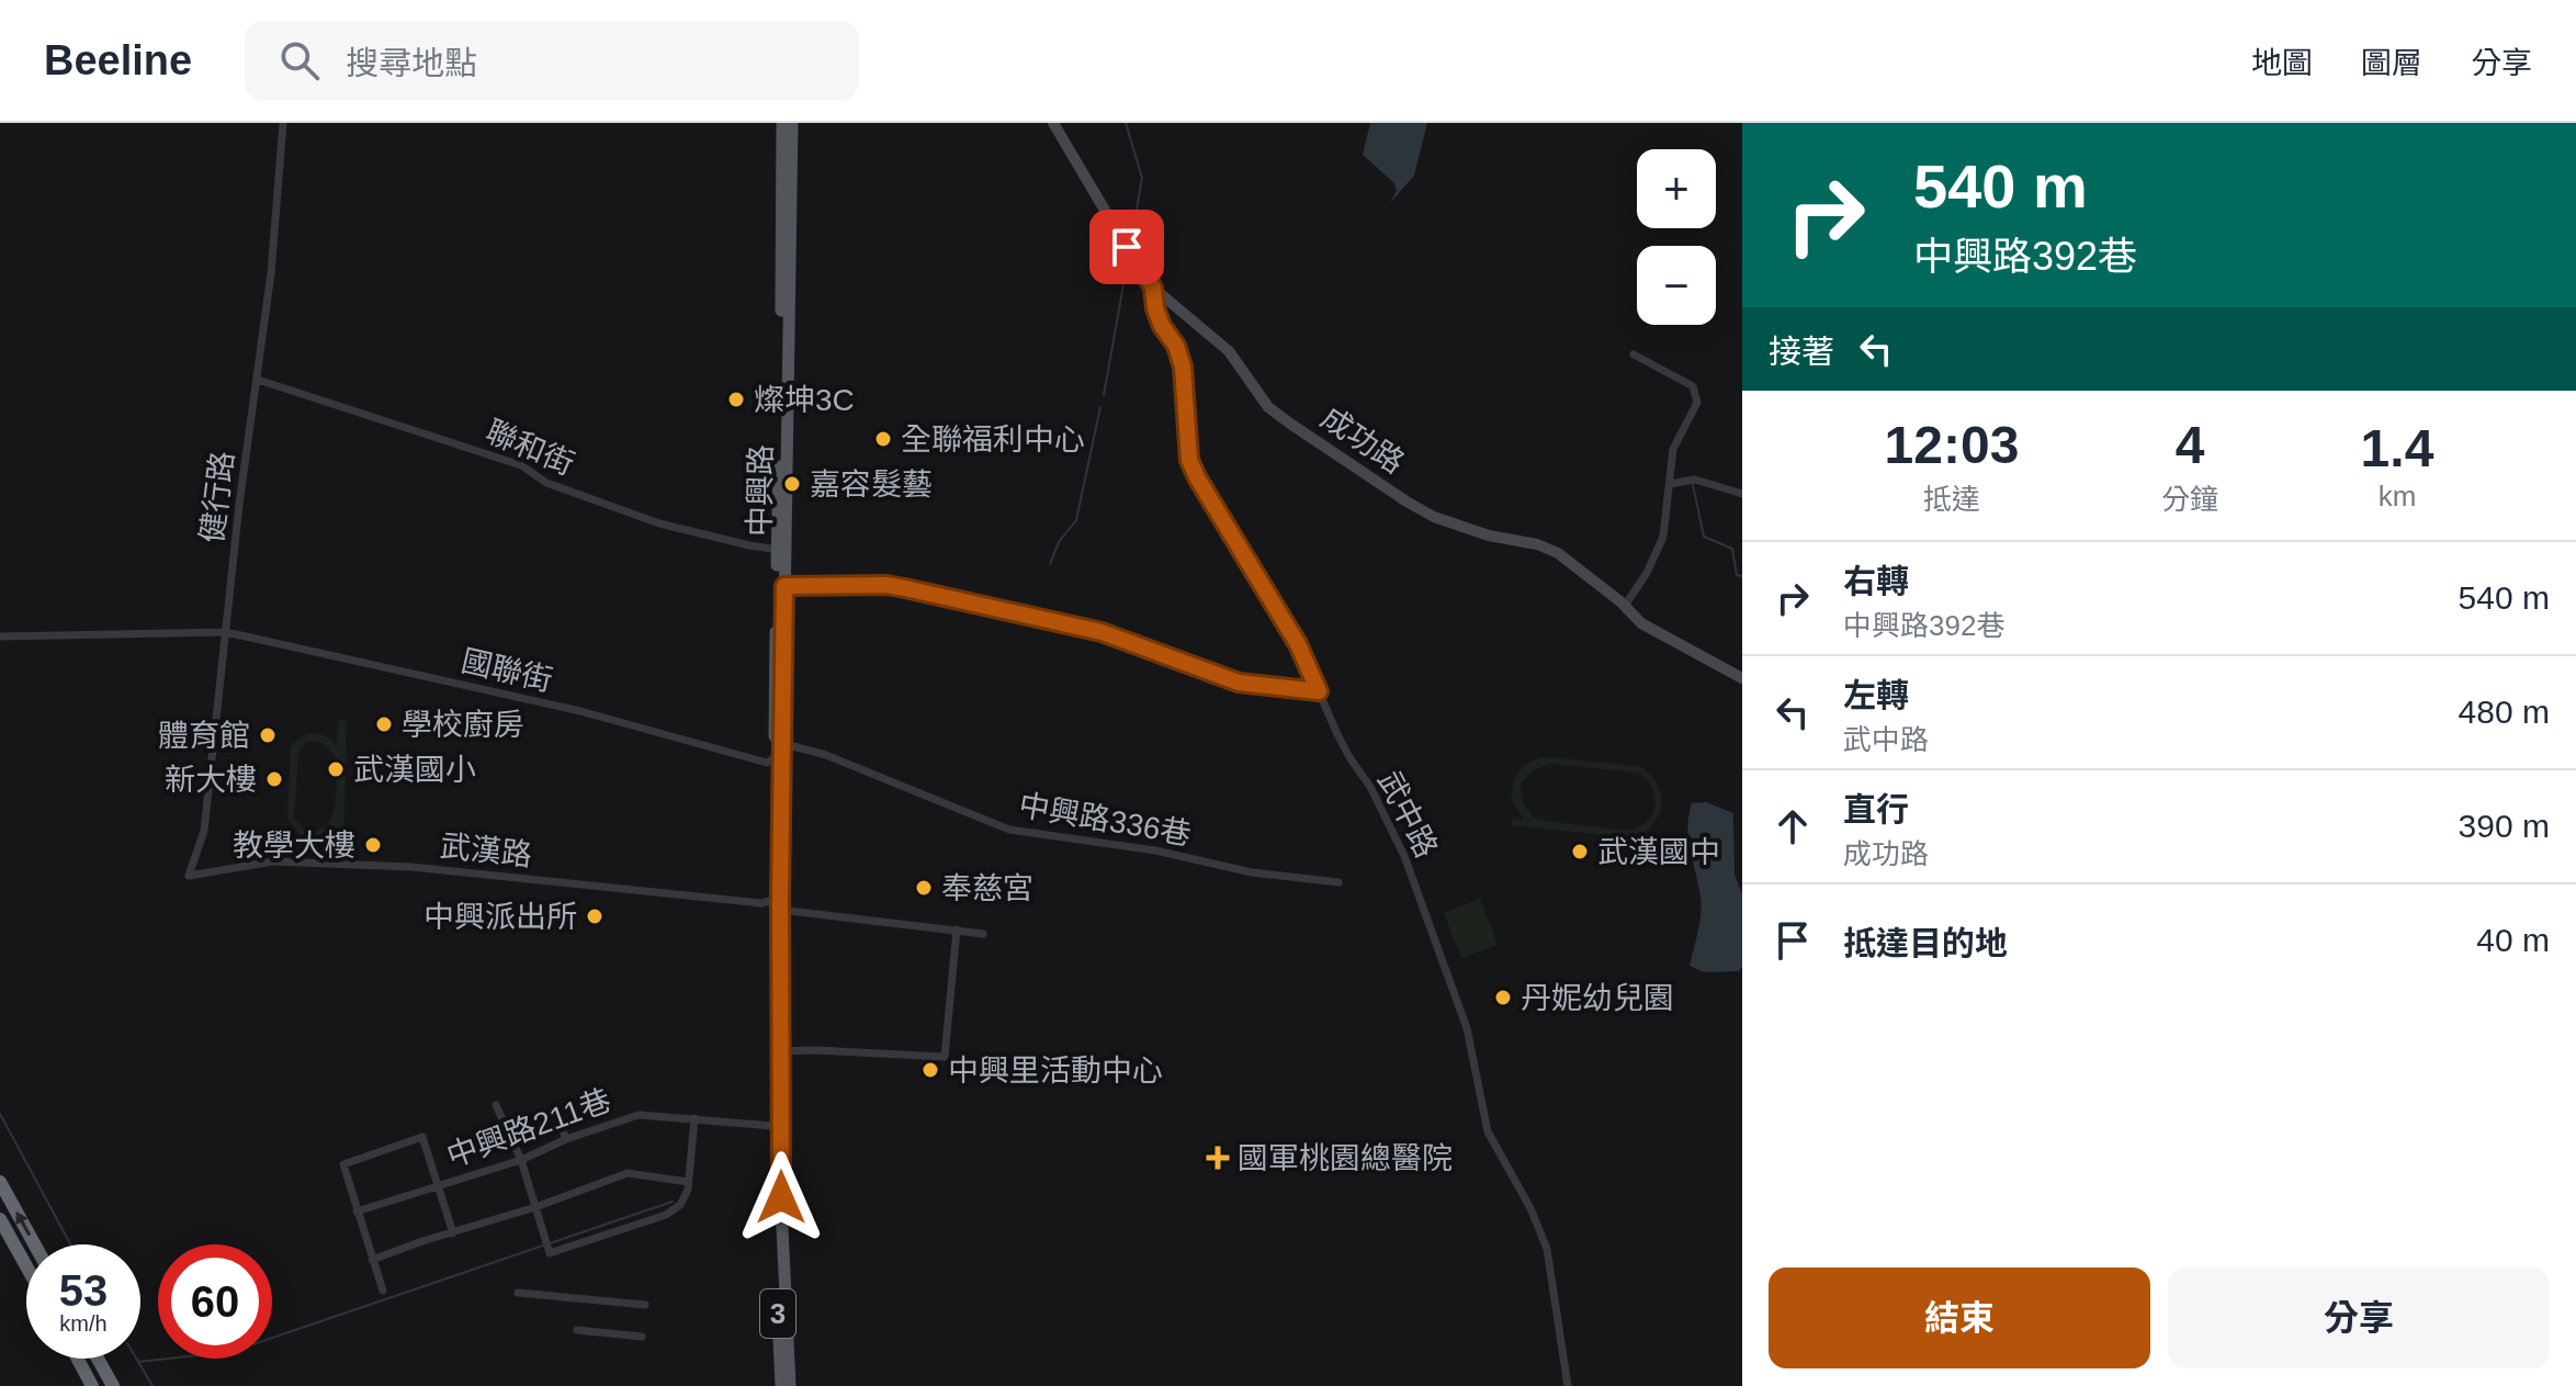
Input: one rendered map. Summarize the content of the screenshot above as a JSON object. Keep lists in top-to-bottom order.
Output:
{
  "streets": {
    "main road": ["中興路", "3"],
    "street": [
      "成功路",
      "聯和街",
      "健行路",
      "國聯街",
      "武中路",
      "中興路336巷",
      "武漢路",
      "中興路211巷"
    ]
  },
  "crossings": [
    ["成功路", "武中路"],
    ["聯和街", "中興路"],
    ["聯和街", "健行路"],
    ["中興路", "國聯街"],
    ["中興路", "中興路336巷"],
    ["中興路", "武漢路"],
    ["中興路", "中興路211巷"],
    ["健行路", "國聯街"],
    ["健行路", "武漢路"],
    ["國聯街", "中興路336巷"]
  ],
  "places": {
    "other": [
      "燦坤3C",
      "全聯福利中心",
      "嘉容髮藝",
      "學校廚房",
      "體育館",
      "武漢國小",
      "新大樓",
      "教學大樓",
      "武漢國中",
      "奉慈宮",
      "中興派出所",
      "丹妮幼兒園",
      "中興里活動中心"
    ],
    "health": ["國軍桃園總醫院"]
  },
  "page": {
    "header": "Beeline",
    "search": "搜尋地點",
    "nav": ["地圖", "圖層", "分享"],
    "turn": ["540 m", "中興路392巷"],
    "map_buttons": ["+", "−"],
    "then": "接著",
    "eta": [
      "12:03",
      "抵達",
      "4",
      "分鐘",
      "1.4",
      "km"
    ],
    "list": [
      {
        "name": "右轉",
        "note": "中興路392巷",
        "value": "540 m"
      },
      {
        "name": "左轉",
        "note": "武中路",
        "value": "480 m"
      },
      {
        "name": "直行",
        "note": "成功路",
        "value": "390 m"
      },
      {
        "name": "抵達目的地",
        "value": "40 m"
      }
    ],
    "speed": "53 km/h",
    "limit": "60",
    "buttons": ["結束", "分享"]
  }
}
